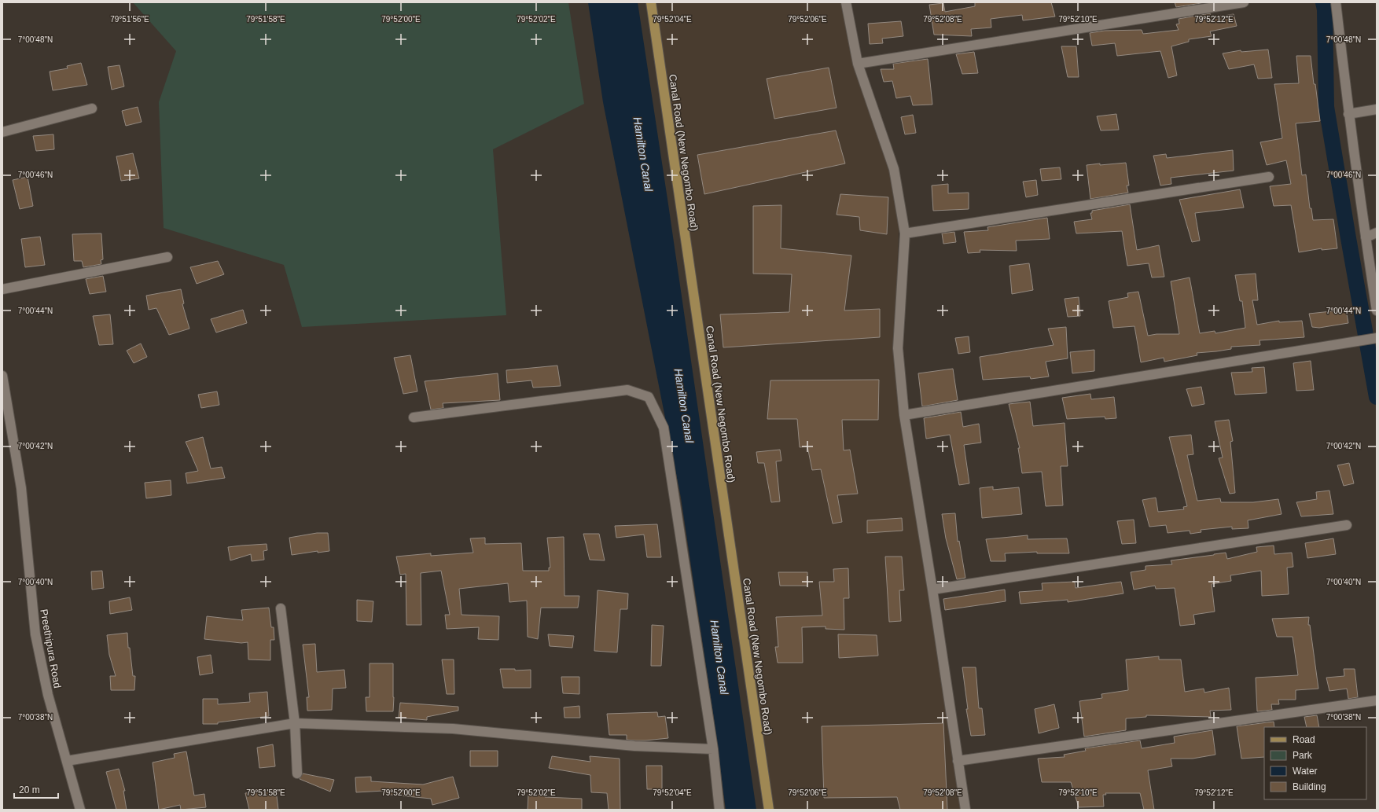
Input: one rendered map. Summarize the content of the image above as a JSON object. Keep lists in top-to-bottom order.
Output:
{
  "streets": {
    "main road": ["Canal Road (New Negombo Road)"],
    "street": ["Preethipura Road"]
  },
  "water": ["Hamilton Canal"],
  "legend": [
    "Road",
    "Park",
    "Water",
    "Building"
  ],
  "scale_bar": "20 m",
  "coordinates": [
    "79°51'56\"E",
    "79°51'58\"E",
    "79°52'00\"E",
    "79°52'02\"E",
    "79°52'04\"E",
    "79°52'06\"E",
    "79°52'08\"E",
    "79°52'10\"E",
    "79°52'12\"E",
    "7°00'48\"N",
    "7°00'46\"N",
    "7°00'44\"N",
    "7°00'42\"N",
    "7°00'40\"N",
    "7°00'38\"N"
  ]
}
